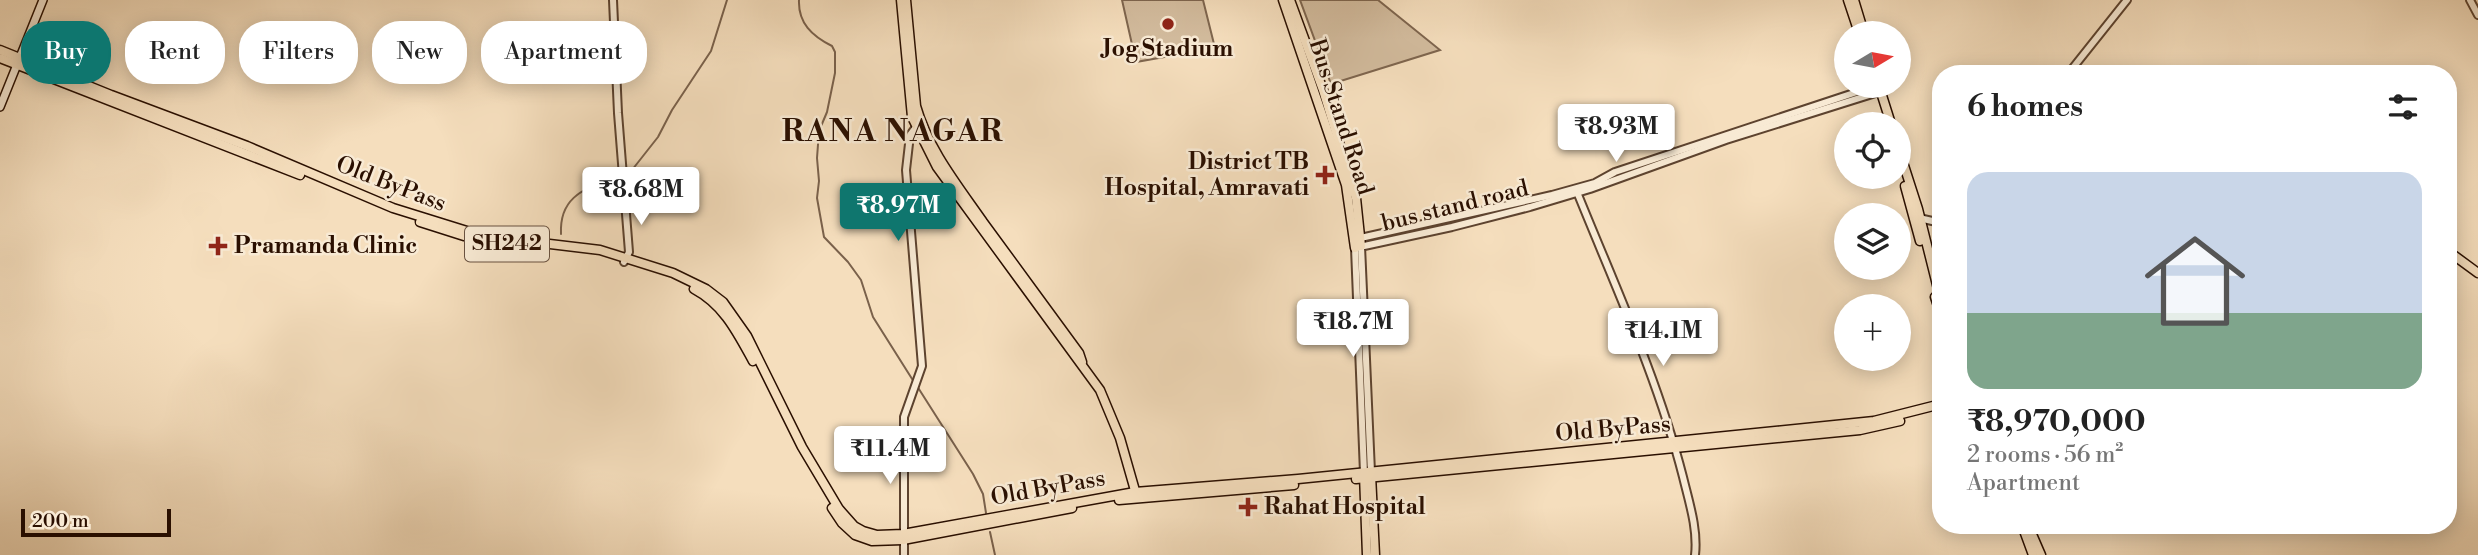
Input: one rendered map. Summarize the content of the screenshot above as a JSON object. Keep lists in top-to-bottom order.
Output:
{
  "streets": {
    "main road": ["Bus Stand Road", "Old ByPass", "SH242"],
    "street": ["bus stand road"]
  },
  "crossings": [
    ["Bus Stand Road", "bus stand road"]
  ],
  "districts": ["RANA NAGAR"],
  "places": {
    "other": ["Jog Stadium"],
    "health": ["District TB Hospital, Amravati", "Pramanda Clinic", "Rahat Hospital"]
  },
  "scale_bar": "200 m",
  "north": "right",
  "page": {
    "map_buttons": "+",
    "chip": [
      "Buy",
      "Rent",
      "Filters",
      "New",
      "Apartment"
    ],
    "heading": "6 homes",
    "price": [
      "₹8.93M",
      "₹8.68M",
      "₹8.97M",
      "₹18.7M",
      "₹14.1M",
      "₹11.4M"
    ],
    "list": [
      {
        "name": "₹8,970,000",
        "note": "2 rooms · 56 m² · Apartment"
      }
    ],
    "scale": "200 m"
  }
}
